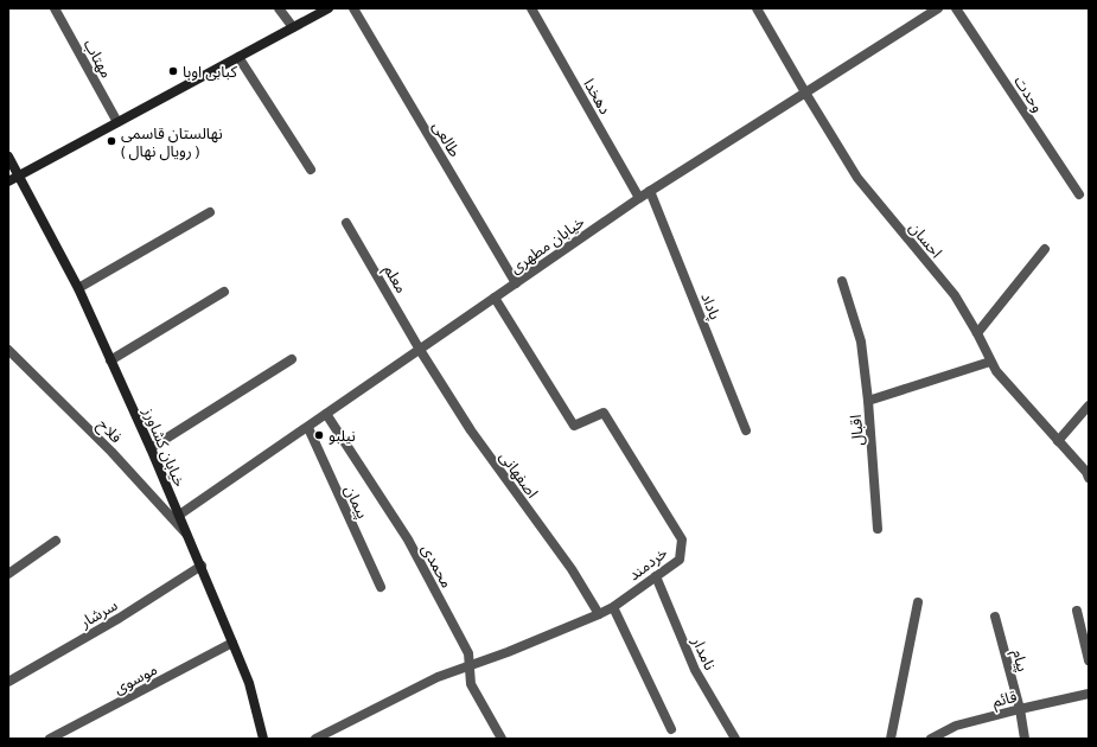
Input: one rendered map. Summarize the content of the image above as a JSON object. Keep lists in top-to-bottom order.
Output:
{
  "streets": {
    "main road": ["خیابان کشاورز"],
    "street": [
      "مهتاب",
      "وحدت",
      "دهخدا",
      "طالعی",
      "احسان",
      "خیابان مطهری",
      "معلم",
      "پاداد",
      "فلاح",
      "اقبال",
      "اصفهانی",
      "پیمان",
      "خردمند",
      "محمدی",
      "سرشار",
      "نامدار",
      "پیام",
      "موسوی",
      "قائم"
    ]
  },
  "crossings": [
    ["دهخدا", "خیابان مطهری"],
    ["طالعی", "خیابان مطهری"],
    ["احسان", "خیابان مطهری"],
    ["احسان", "اقبال"],
    ["خیابان مطهری", "معلم"],
    ["خیابان مطهری", "پاداد"],
    ["خیابان مطهری", "خیابان کشاورز"],
    ["خیابان مطهری", "اصفهانی"],
    ["خیابان مطهری", "پیمان"],
    ["خیابان مطهری", "خردمند"],
    ["خیابان مطهری", "محمدی"],
    ["معلم", "اصفهانی"],
    ["فلاح", "خیابان کشاورز"],
    ["خیابان کشاورز", "سرشار"],
    ["خیابان کشاورز", "موسوی"],
    ["اصفهانی", "خردمند"],
    ["خردمند", "محمدی"],
    ["خردمند", "نامدار"],
    ["پیام", "قائم"]
  ],
  "places": ["کبابی اوبا", "نهالستان قاسمی ( رویال نهال )", "نیلبو"]
}
